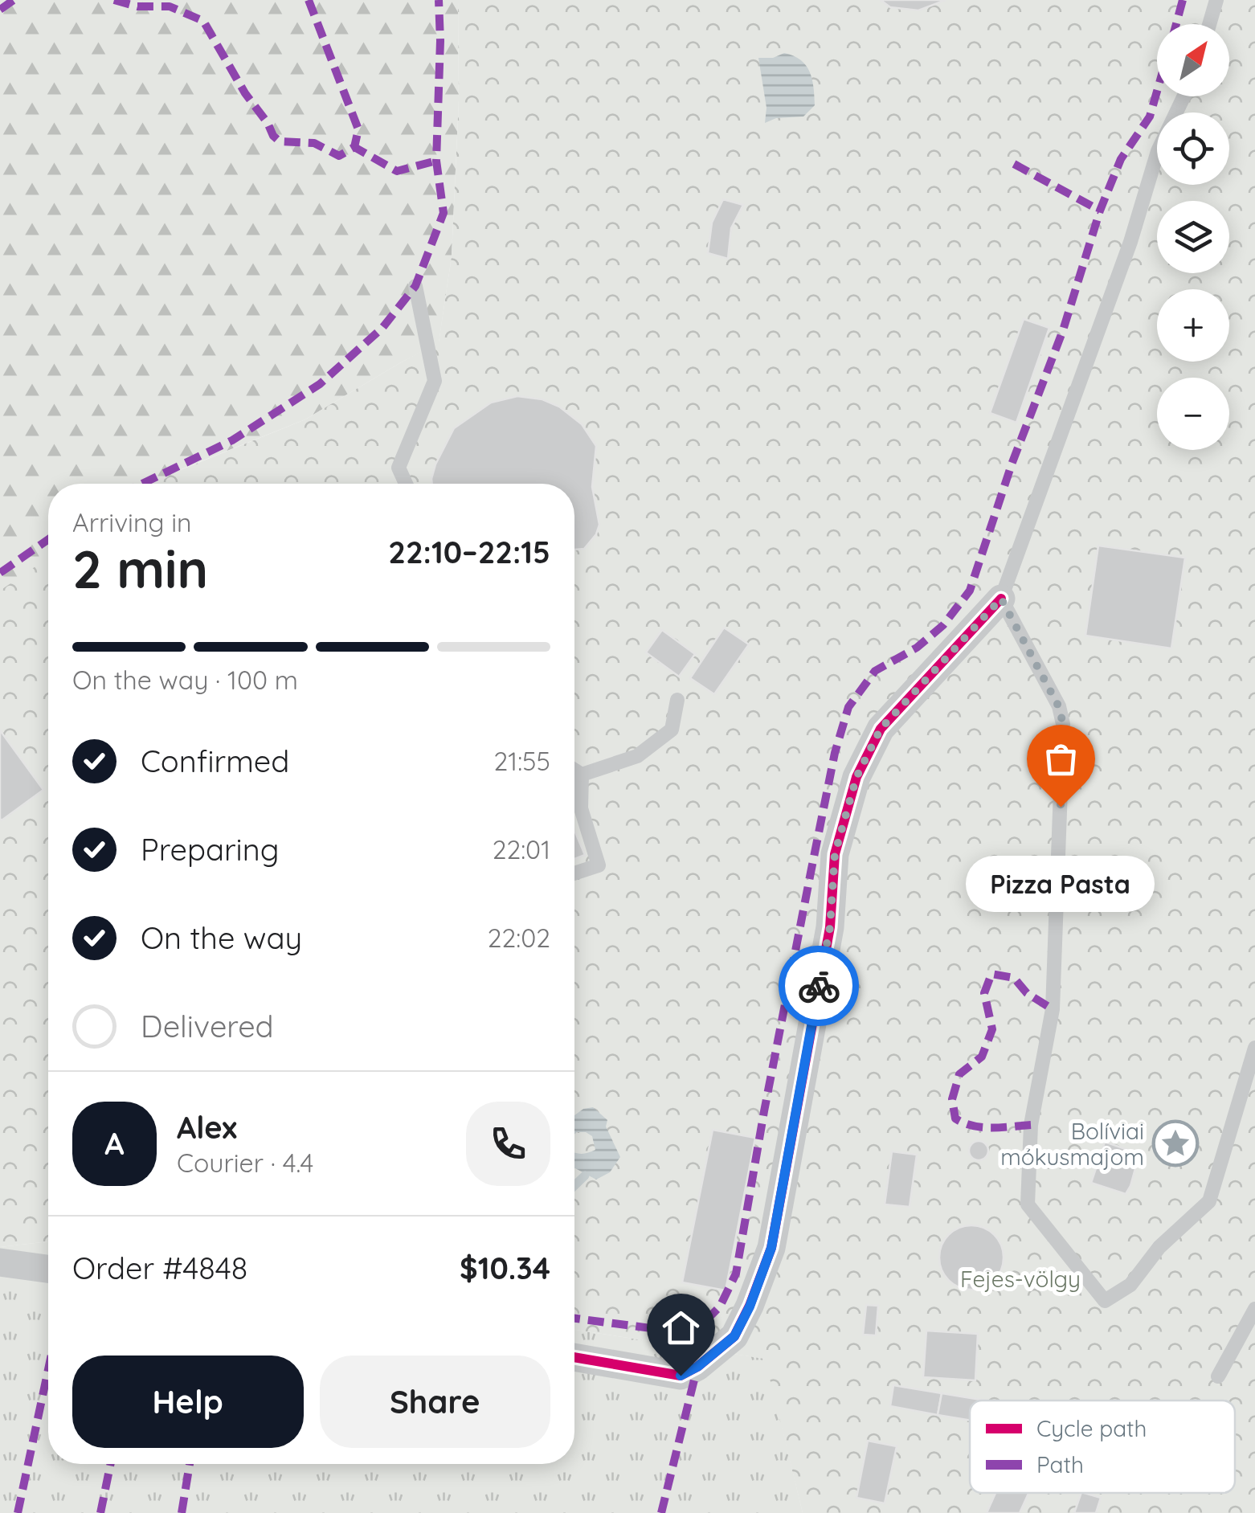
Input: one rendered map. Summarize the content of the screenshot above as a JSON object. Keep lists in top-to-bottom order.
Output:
{
  "parks": ["Fejes-völgy"],
  "places": {
    "other": ["Pizza Pasta"],
    "place": ["Bolíviai mókusmajom"]
  },
  "legend": ["Cycle path", "Path"],
  "north": "top right",
  "page": {
    "map_buttons": ["+", "−"],
    "heading": ["2 min", "Arriving in", "22:10–22:15"],
    "panel": [
      "Alex",
      "Courier · 4.4",
      "Order #4848",
      "$10.34"
    ],
    "bar": "On the way · 100 m",
    "list": [
      ["Confirmed", "21:55"],
      ["Preparing", "22:01"],
      ["On the way", "22:02"],
      "Delivered"
    ],
    "bubble": "Pizza Pasta",
    "round": "A",
    "buttons": ["Help", "Share"]
  }
}
